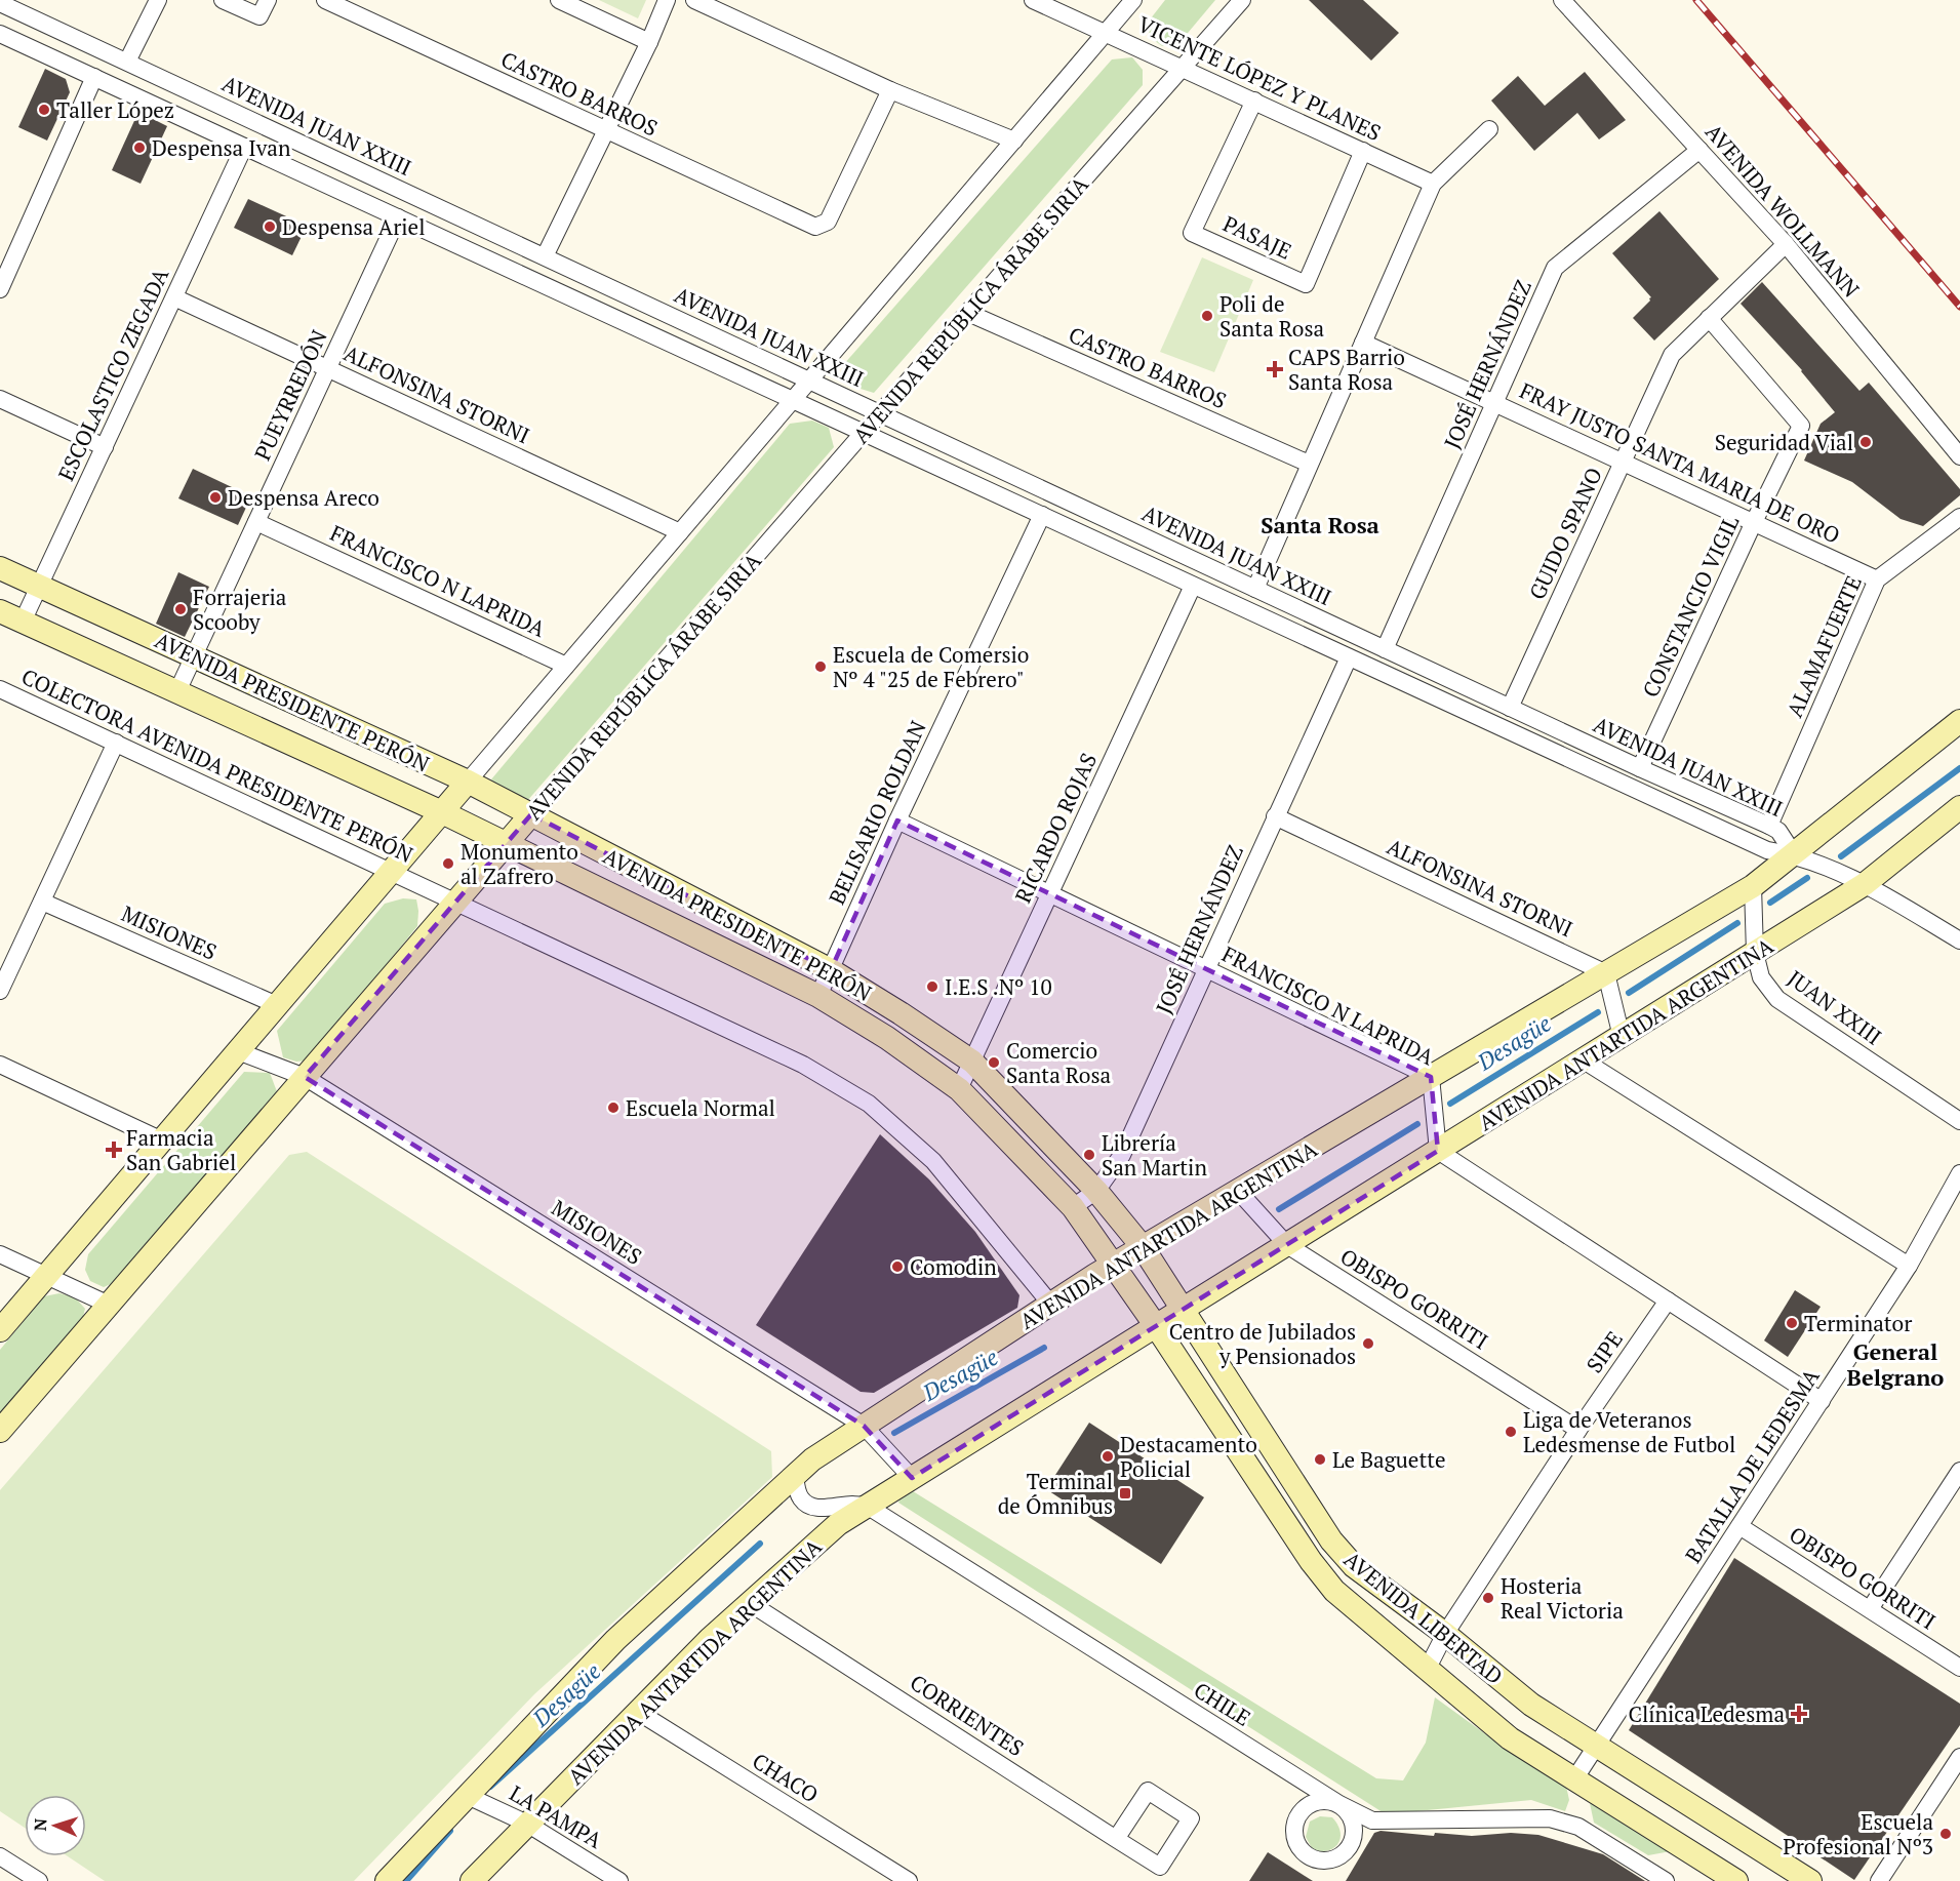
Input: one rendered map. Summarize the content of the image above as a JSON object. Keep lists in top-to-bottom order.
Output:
{
  "streets": {
    "main road": [
      "AVENIDA REPÚBLICA ÁRABE SIRIA",
      "AVENIDA PRESIDENTE PERÓN",
      "AVENIDA ANTARTIDA ARGENTINA",
      "AVENIDA LIBERTAD"
    ],
    "street": [
      "VICENTE LÓPEZ Y PLANES",
      "CASTRO BARROS",
      "AVENIDA JUAN XXIII",
      "AVENIDA WOLLMANN",
      "PASAJE",
      "JOSÉ HERNÁNDEZ",
      "ESCOLASTICO ZEGADA",
      "ALFONSINA STORNI",
      "PUEYRREDÓN",
      "FRAY JUSTO SANTA MARIA DE ORO",
      "GUIDO SPANO",
      "FRANCISCO N LAPRIDA",
      "CONSTANCIO VIGIL",
      "ALAMAFUERTE",
      "COLECTORA AVENIDA PRESIDENTE PERÓN",
      "BELISARIO ROLDAN",
      "RICARDO ROJAS",
      "MISIONES",
      "JUAN XXIII",
      "OBISPO GORRITI",
      "SIPE",
      "BATALLA DE LEDESMA",
      "CHILE",
      "CORRIENTES",
      "CHACO",
      "LA PAMPA"
    ]
  },
  "crossings": [
    ["VICENTE LÓPEZ Y PLANES", "PASAJE"],
    ["VICENTE LÓPEZ Y PLANES", "AVENIDA REPÚBLICA ÁRABE SIRIA"],
    ["CASTRO BARROS", "AVENIDA REPÚBLICA ÁRABE SIRIA"],
    ["AVENIDA JUAN XXIII", "AVENIDA REPÚBLICA ÁRABE SIRIA"],
    ["AVENIDA JUAN XXIII", "JOSÉ HERNÁNDEZ"],
    ["AVENIDA JUAN XXIII", "ESCOLASTICO ZEGADA"],
    ["AVENIDA JUAN XXIII", "PUEYRREDÓN"],
    ["AVENIDA JUAN XXIII", "GUIDO SPANO"],
    ["AVENIDA JUAN XXIII", "CONSTANCIO VIGIL"],
    ["AVENIDA JUAN XXIII", "ALAMAFUERTE"],
    ["AVENIDA JUAN XXIII", "BELISARIO ROLDAN"],
    ["AVENIDA JUAN XXIII", "RICARDO ROJAS"],
    ["AVENIDA JUAN XXIII", "AVENIDA ANTARTIDA ARGENTINA"],
    ["AVENIDA WOLLMANN", "JOSÉ HERNÁNDEZ"],
    ["AVENIDA WOLLMANN", "GUIDO SPANO"],
    ["AVENIDA REPÚBLICA ÁRABE SIRIA", "AVENIDA PRESIDENTE PERÓN"],
    ["AVENIDA REPÚBLICA ÁRABE SIRIA", "COLECTORA AVENIDA PRESIDENTE PERÓN"],
    ["AVENIDA REPÚBLICA ÁRABE SIRIA", "MISIONES"],
    ["JOSÉ HERNÁNDEZ", "ALFONSINA STORNI"],
    ["JOSÉ HERNÁNDEZ", "FRAY JUSTO SANTA MARIA DE ORO"],
    ["JOSÉ HERNÁNDEZ", "FRANCISCO N LAPRIDA"],
    ["JOSÉ HERNÁNDEZ", "AVENIDA PRESIDENTE PERÓN"],
    ["ESCOLASTICO ZEGADA", "ALFONSINA STORNI"],
    ["ESCOLASTICO ZEGADA", "AVENIDA PRESIDENTE PERÓN"],
    ["ALFONSINA STORNI", "PUEYRREDÓN"],
    ["ALFONSINA STORNI", "AVENIDA ANTARTIDA ARGENTINA"],
    ["PUEYRREDÓN", "FRANCISCO N LAPRIDA"],
    ["PUEYRREDÓN", "AVENIDA PRESIDENTE PERÓN"],
    ["FRAY JUSTO SANTA MARIA DE ORO", "GUIDO SPANO"],
    ["FRAY JUSTO SANTA MARIA DE ORO", "CONSTANCIO VIGIL"],
    ["FRAY JUSTO SANTA MARIA DE ORO", "ALAMAFUERTE"],
    ["GUIDO SPANO", "CONSTANCIO VIGIL"],
    ["FRANCISCO N LAPRIDA", "BELISARIO ROLDAN"],
    ["FRANCISCO N LAPRIDA", "RICARDO ROJAS"],
    ["FRANCISCO N LAPRIDA", "AVENIDA ANTARTIDA ARGENTINA"],
    ["AVENIDA PRESIDENTE PERÓN", "BELISARIO ROLDAN"],
    ["AVENIDA PRESIDENTE PERÓN", "RICARDO ROJAS"],
    ["AVENIDA PRESIDENTE PERÓN", "AVENIDA ANTARTIDA ARGENTINA"],
    ["AVENIDA PRESIDENTE PERÓN", "AVENIDA LIBERTAD"],
    ["COLECTORA AVENIDA PRESIDENTE PERÓN", "AVENIDA ANTARTIDA ARGENTINA"],
    ["MISIONES", "AVENIDA ANTARTIDA ARGENTINA"],
    ["JUAN XXIII", "AVENIDA ANTARTIDA ARGENTINA"],
    ["AVENIDA ANTARTIDA ARGENTINA", "OBISPO GORRITI"],
    ["AVENIDA ANTARTIDA ARGENTINA", "AVENIDA LIBERTAD"],
    ["AVENIDA ANTARTIDA ARGENTINA", "CHILE"],
    ["AVENIDA ANTARTIDA ARGENTINA", "CORRIENTES"],
    ["AVENIDA ANTARTIDA ARGENTINA", "CHACO"],
    ["AVENIDA ANTARTIDA ARGENTINA", "LA PAMPA"],
    ["OBISPO GORRITI", "SIPE"],
    ["OBISPO GORRITI", "BATALLA DE LEDESMA"],
    ["SIPE", "AVENIDA LIBERTAD"],
    ["BATALLA DE LEDESMA", "AVENIDA LIBERTAD"]
  ],
  "districts": ["Santa Rosa", "General Belgrano"],
  "water": ["Desagüe"],
  "places": {
    "other": [
      "Taller López",
      "Despensa Ivan",
      "Despensa Ariel",
      "Poli de Santa Rosa",
      "Seguridad Vial",
      "Despensa Areco",
      "Forrajeria Scooby",
      "Escuela de Comersio Nº 4 \"25 de Febrero\"",
      "Monumento al Zafrero",
      "I.E.S .Nº 10",
      "Comercio Santa Rosa",
      "Escuela Normal",
      "Librería San Martin",
      "Comodin",
      "Terminator",
      "Centro de Jubilados y Pensionados",
      "Liga de Veteranos Ledesmense de Futbol",
      "Destacamento Policial",
      "Le Baguette",
      "Hosteria Real Victoria",
      "Escuela Profesional Nº3"
    ],
    "health": ["CAPS Barrio Santa Rosa", "Farmacia San Gabriel", "Clínica Ledesma"],
    "transit": ["Terminal de Ómnibus"]
  },
  "north": "left"
}
